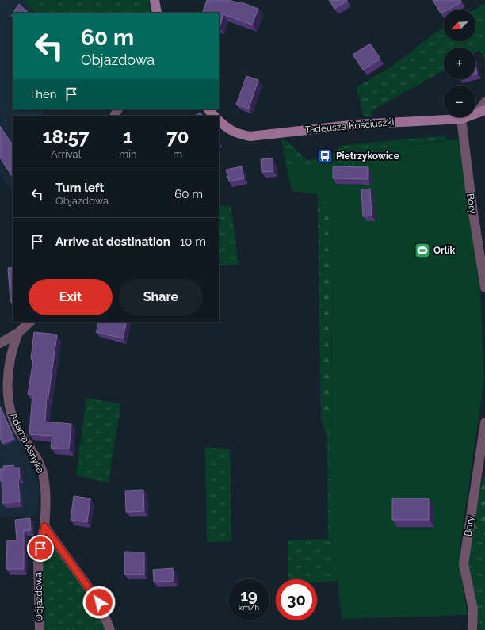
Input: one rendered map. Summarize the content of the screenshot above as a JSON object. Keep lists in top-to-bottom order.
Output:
{
  "streets": {
    "street": [
      "Tadeusza Kościuszki",
      "Bory",
      "Adama Asnyka",
      "Objazdowa"
    ]
  },
  "crossings": [
    ["Tadeusza Kościuszki", "Bory"],
    ["Adama Asnyka", "Objazdowa"]
  ],
  "places": {
    "bus stop": ["Pietrzykowice"],
    "sports": ["Orlik"]
  },
  "north": "bottom left",
  "page": {
    "map_buttons": ["+", "−"],
    "turn": ["60 m", "Objazdowa"],
    "then": "Then",
    "eta": [
      "18:57",
      "Arrival",
      "1",
      "min",
      "70",
      "m"
    ],
    "list": [
      {
        "name": "Turn left",
        "note": "Objazdowa",
        "value": "60 m"
      },
      {
        "name": "Arrive at destination",
        "value": "10 m"
      }
    ],
    "buttons": ["Exit", "Share"],
    "speed": "19 km/h",
    "limit": "30"
  }
}
